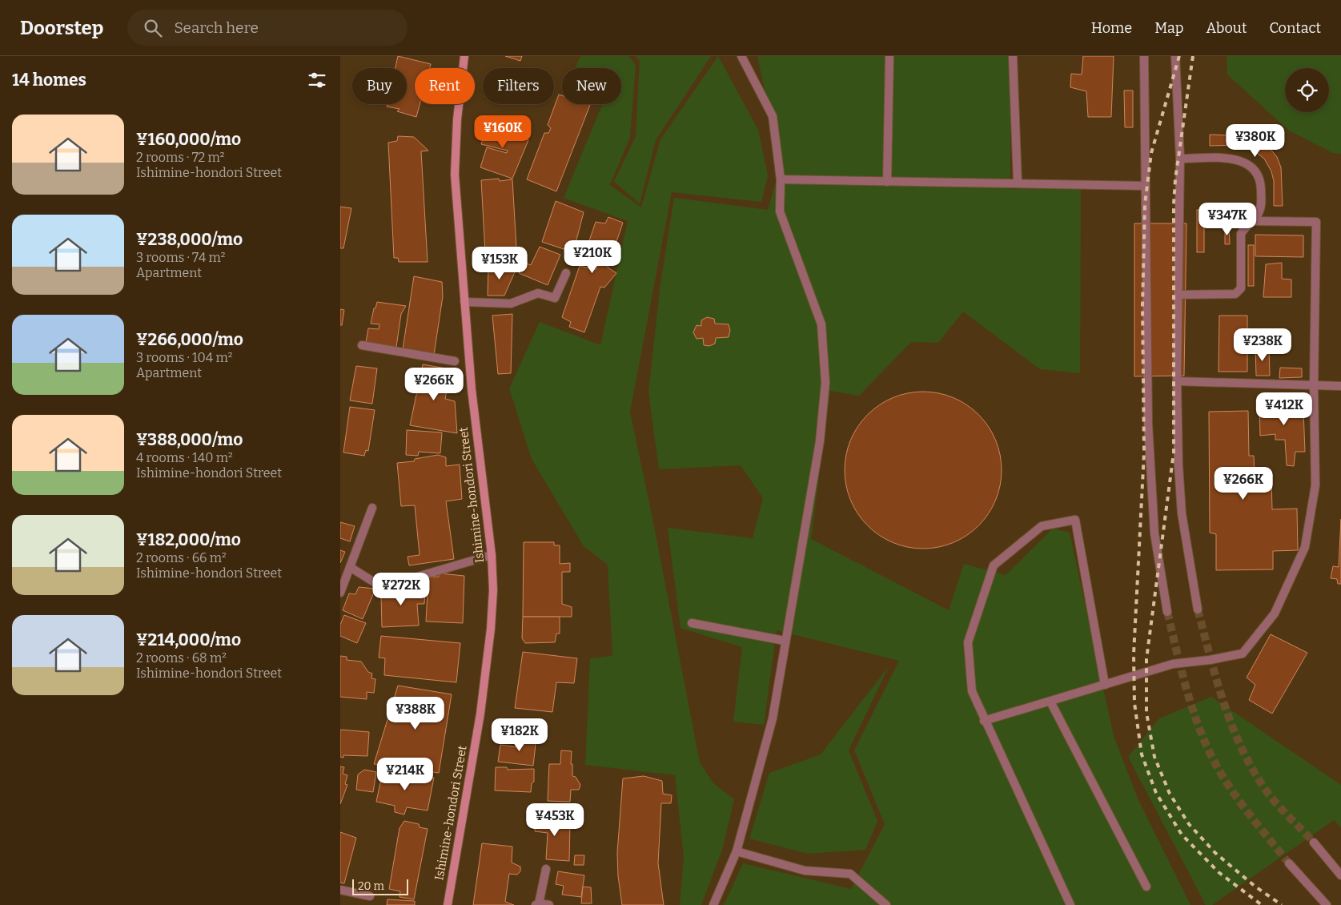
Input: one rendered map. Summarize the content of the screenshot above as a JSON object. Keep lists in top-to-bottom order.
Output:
{
  "streets": {
    "main road": ["Ishimine-hondori Street"]
  },
  "scale_bar": "20 m",
  "page": {
    "header": "Doorstep",
    "search": "Search here",
    "nav": [
      "Home",
      "Map",
      "About",
      "Contact"
    ],
    "heading": "14 homes",
    "chip": [
      "Buy",
      "Rent",
      "Filters",
      "New"
    ],
    "list": [
      {
        "name": "¥160,000/mo",
        "note": "2 rooms · 72 m² · Ishimine-hondori Street"
      },
      {
        "name": "¥238,000/mo",
        "note": "3 rooms · 74 m² · Apartment"
      },
      {
        "name": "¥266,000/mo",
        "note": "3 rooms · 104 m² · Apartment"
      },
      {
        "name": "¥388,000/mo",
        "note": "4 rooms · 140 m² · Ishimine-hondori Street"
      },
      {
        "name": "¥182,000/mo",
        "note": "2 rooms · 66 m² · Ishimine-hondori Street"
      },
      {
        "name": "¥214,000/mo",
        "note": "2 rooms · 68 m² · Ishimine-hondori Street"
      }
    ],
    "price": [
      "¥160K",
      "¥380K",
      "¥347K",
      "¥210K",
      "¥153K",
      "¥238K",
      "¥266K",
      "¥412K",
      "¥266K",
      "¥272K",
      "¥388K",
      "¥182K",
      "¥214K",
      "¥453K"
    ],
    "scale": "20 m"
  }
}
